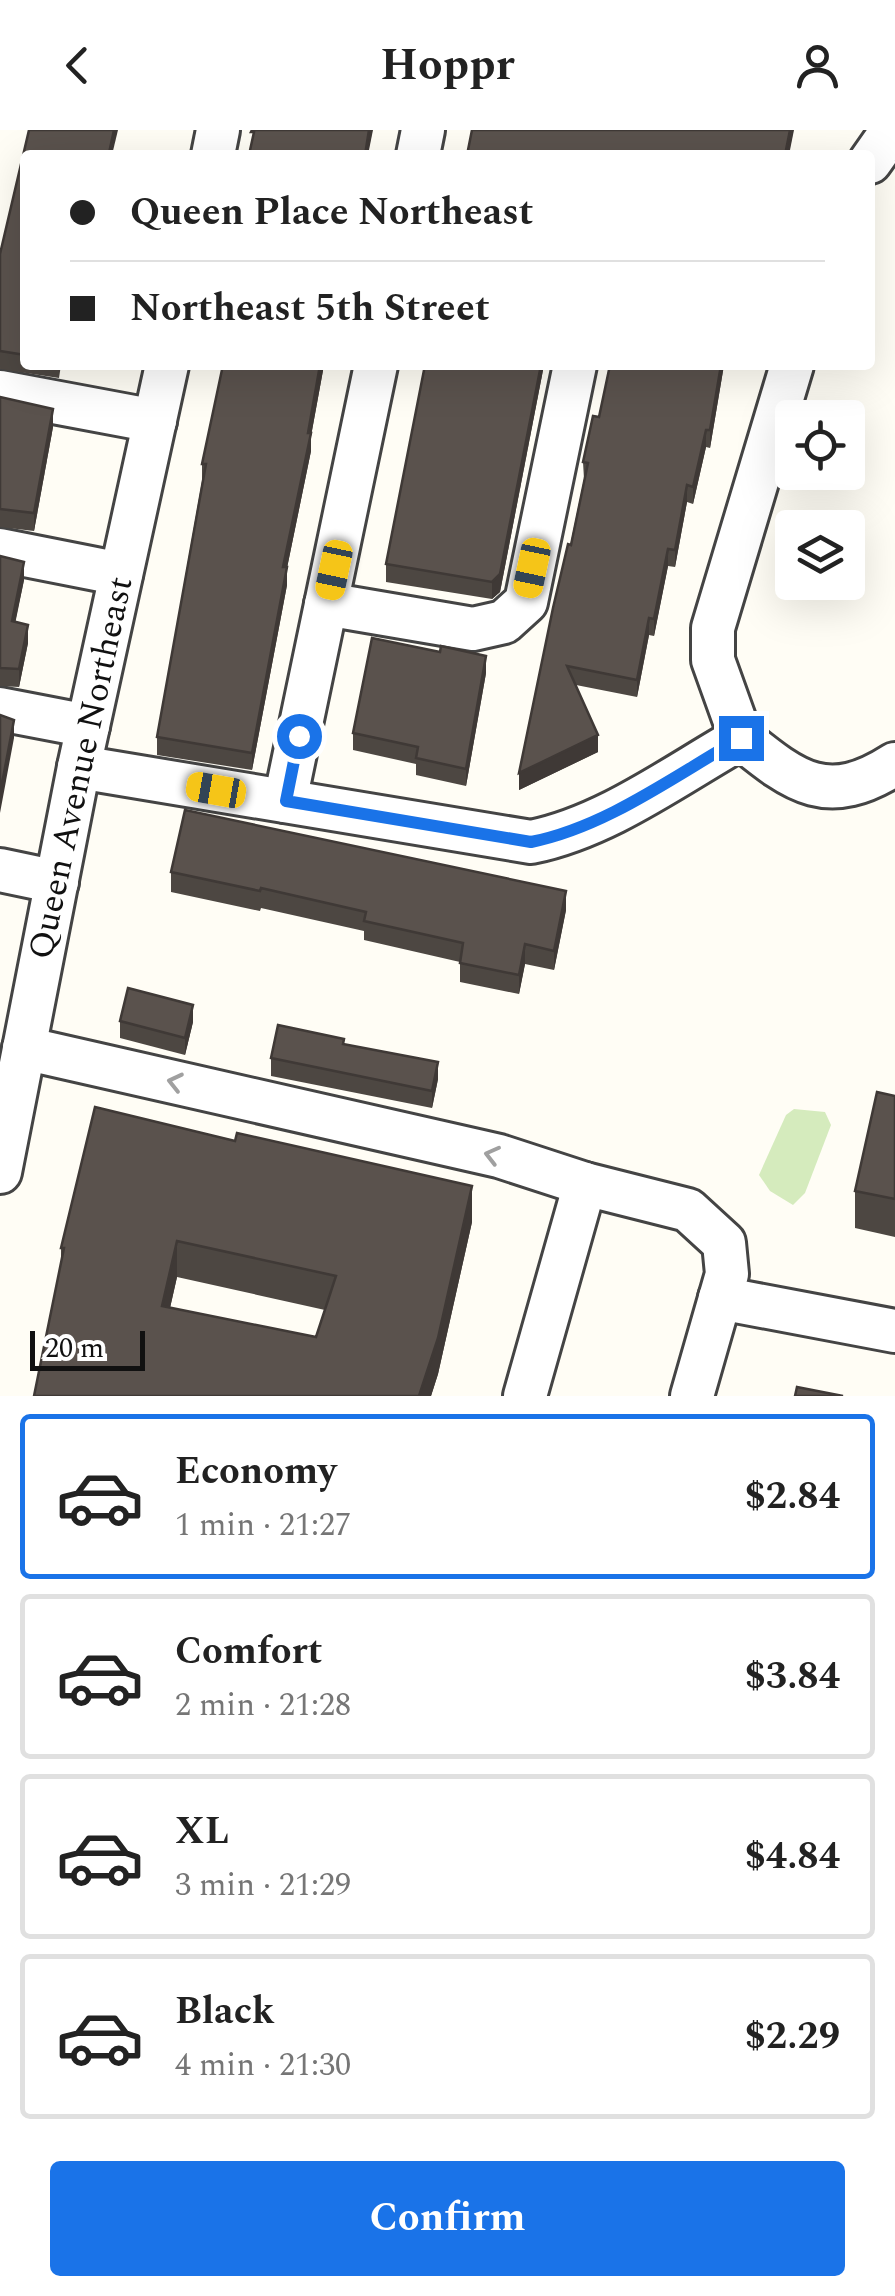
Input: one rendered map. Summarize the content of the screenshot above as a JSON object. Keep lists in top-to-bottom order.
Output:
{
  "streets": {
    "street": ["Queen Avenue Northeast"]
  },
  "scale_bar": "20 m",
  "page": {
    "header": "Hoppr",
    "banner": ["Queen Place Northeast", "Northeast 5th Street"],
    "scale": "20 m",
    "list": [
      {
        "name": "Economy",
        "note": "1 min · 21:27",
        "value": "$2.84"
      },
      {
        "name": "Comfort",
        "note": "2 min · 21:28",
        "value": "$3.84"
      },
      {
        "name": "XL",
        "note": "3 min · 21:29",
        "value": "$4.84"
      },
      {
        "name": "Black",
        "note": "4 min · 21:30",
        "value": "$2.29"
      }
    ],
    "buttons": "Confirm"
  }
}
